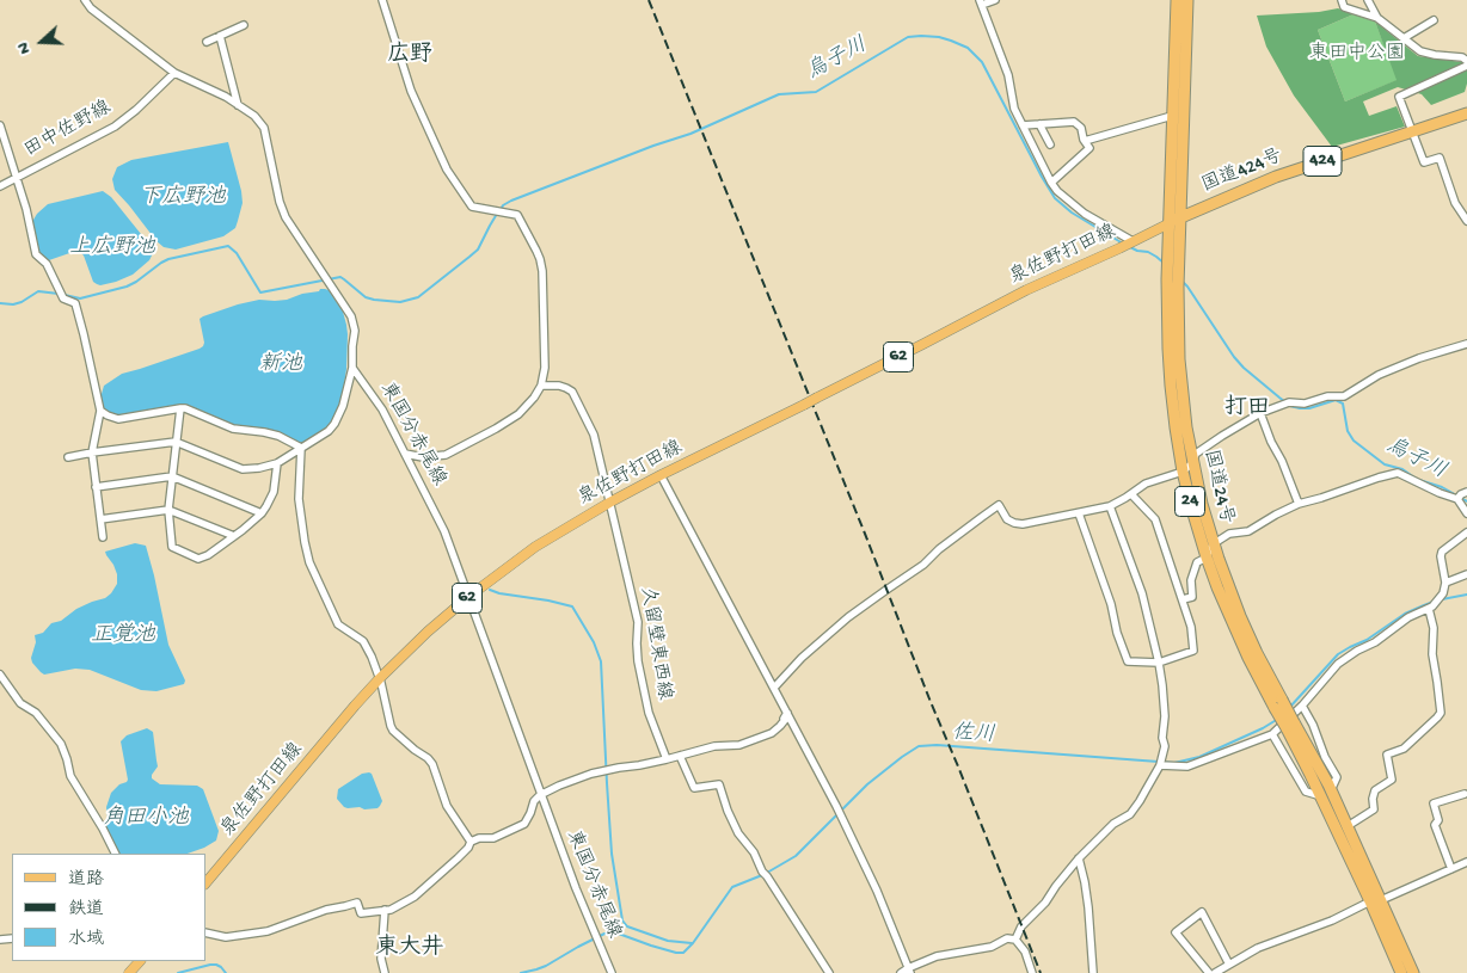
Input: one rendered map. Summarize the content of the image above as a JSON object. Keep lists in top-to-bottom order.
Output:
{
  "streets": {
    "highway": [
      "424",
      "国道424号",
      "国道24号",
      "24"
    ],
    "main road": ["泉佐野打田線", "62"],
    "street": ["田中佐野線", "東国分赤尾線", "久留壁東西線"]
  },
  "crossings": [
    ["国道424号", "泉佐野打田線"],
    ["国道424号", "国道24号"],
    ["泉佐野打田線", "東国分赤尾線"],
    ["泉佐野打田線", "国道24号"],
    ["泉佐野打田線", "久留壁東西線"]
  ],
  "districts": ["広野", "打田", "東大井"],
  "water": [
    "烏子川",
    "下広野池",
    "上広野池",
    "新池",
    "正覚池",
    "佐川",
    "角田小池"
  ],
  "parks": ["東田中公園"],
  "legend": ["道路", "鉄道", "水域"],
  "north": "left"
}
